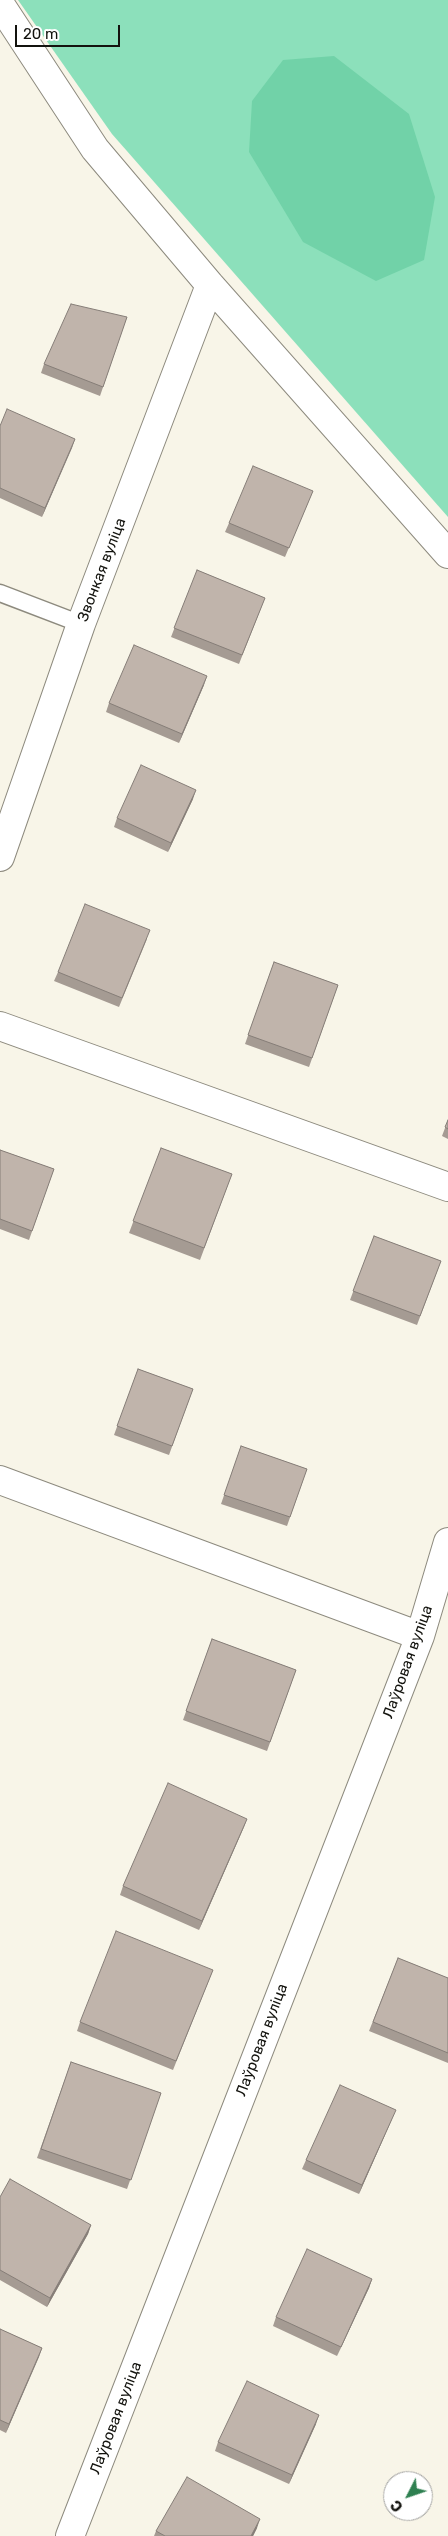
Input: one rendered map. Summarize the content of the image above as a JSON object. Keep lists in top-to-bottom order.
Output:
{
  "streets": {
    "street": ["Звонкая вуліца", "Лаўровая вуліца"]
  },
  "scale_bar": "20 m",
  "north": "bottom left"
}
